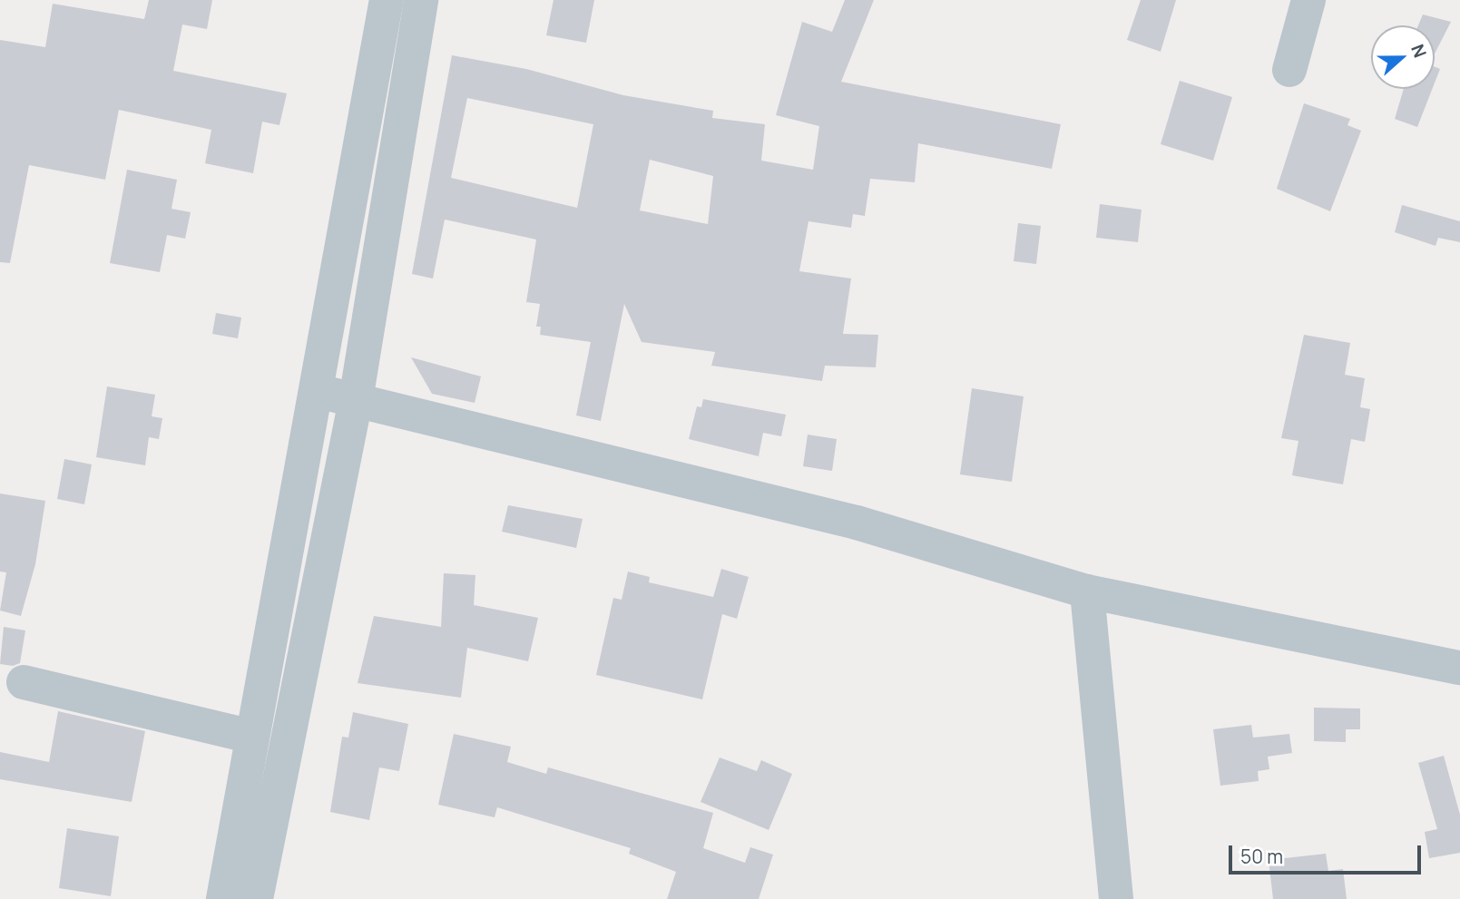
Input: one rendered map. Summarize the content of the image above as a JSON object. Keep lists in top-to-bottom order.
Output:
{
  "scale_bar": "50 m",
  "north": "right"
}
